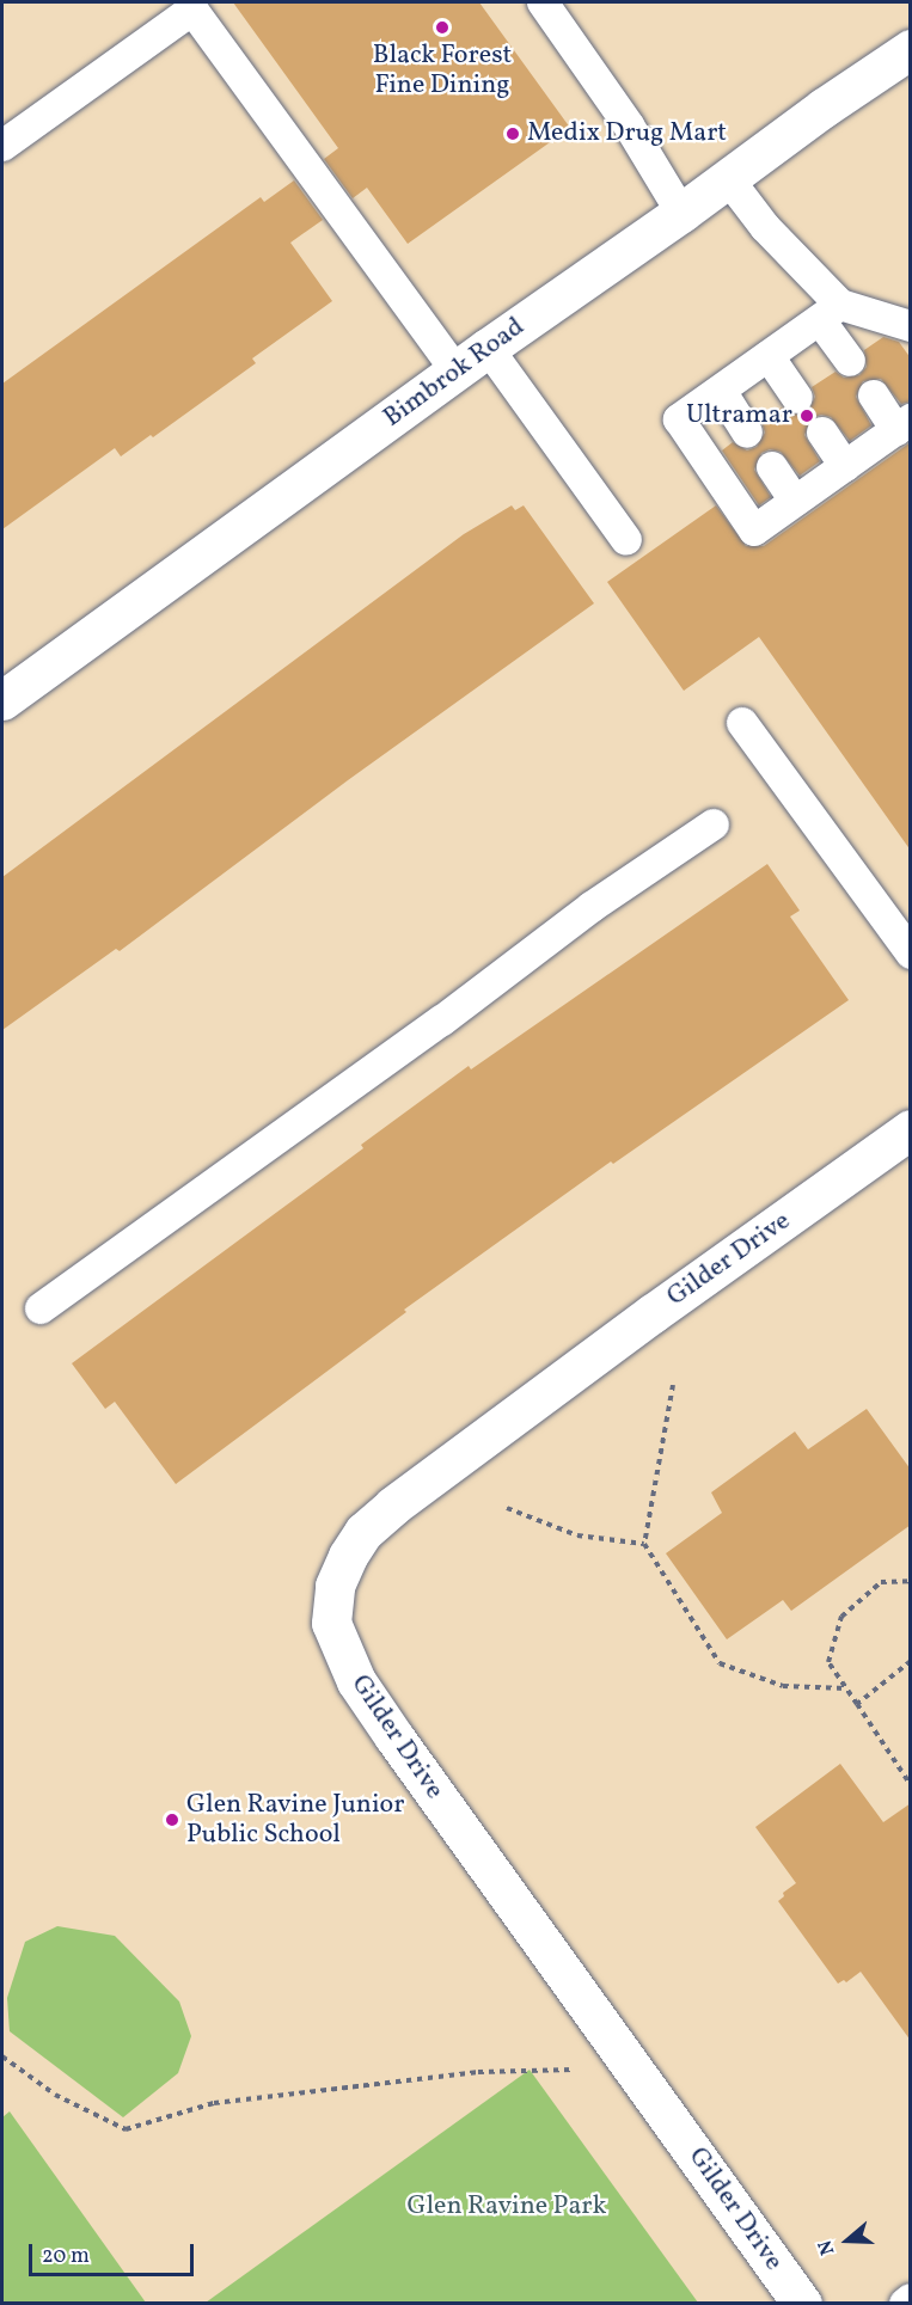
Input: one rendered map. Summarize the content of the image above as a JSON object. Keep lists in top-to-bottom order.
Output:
{
  "streets": {
    "street": ["Bimbrok Road", "Gilder Drive"]
  },
  "parks": ["Glen Ravine Park"],
  "places": [
    "Black Forest Fine Dining",
    "Medix Drug Mart",
    "Ultramar",
    "Glen Ravine Junior Public School"
  ],
  "scale_bar": "20 m",
  "north": "left"
}
